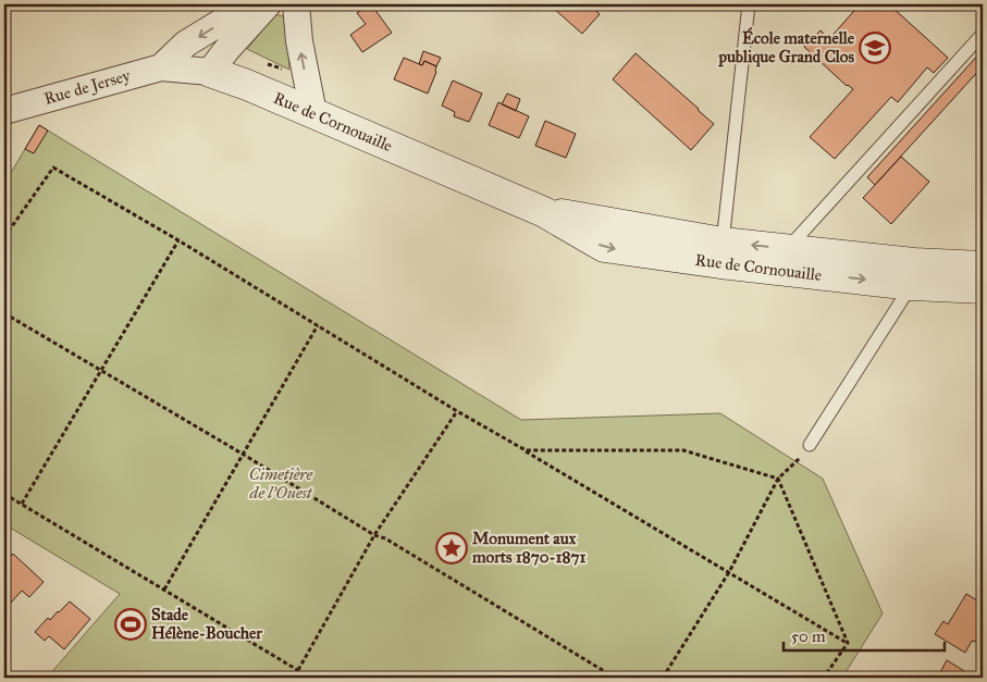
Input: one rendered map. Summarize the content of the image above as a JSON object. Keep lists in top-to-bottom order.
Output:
{
  "streets": {
    "street": ["Rue de Jersey", "Rue de Cornouaille"]
  },
  "crossings": [
    ["Rue de Jersey", "Rue de Cornouaille"]
  ],
  "parks": ["Cimetière de l'Ouest"],
  "places": {
    "school or university": ["École maternelle publique Grand Clos"],
    "place": ["Monument aux morts 1870-1871"],
    "sports": ["Stade Hélène-Boucher"]
  },
  "scale_bar": "50 m"
}
